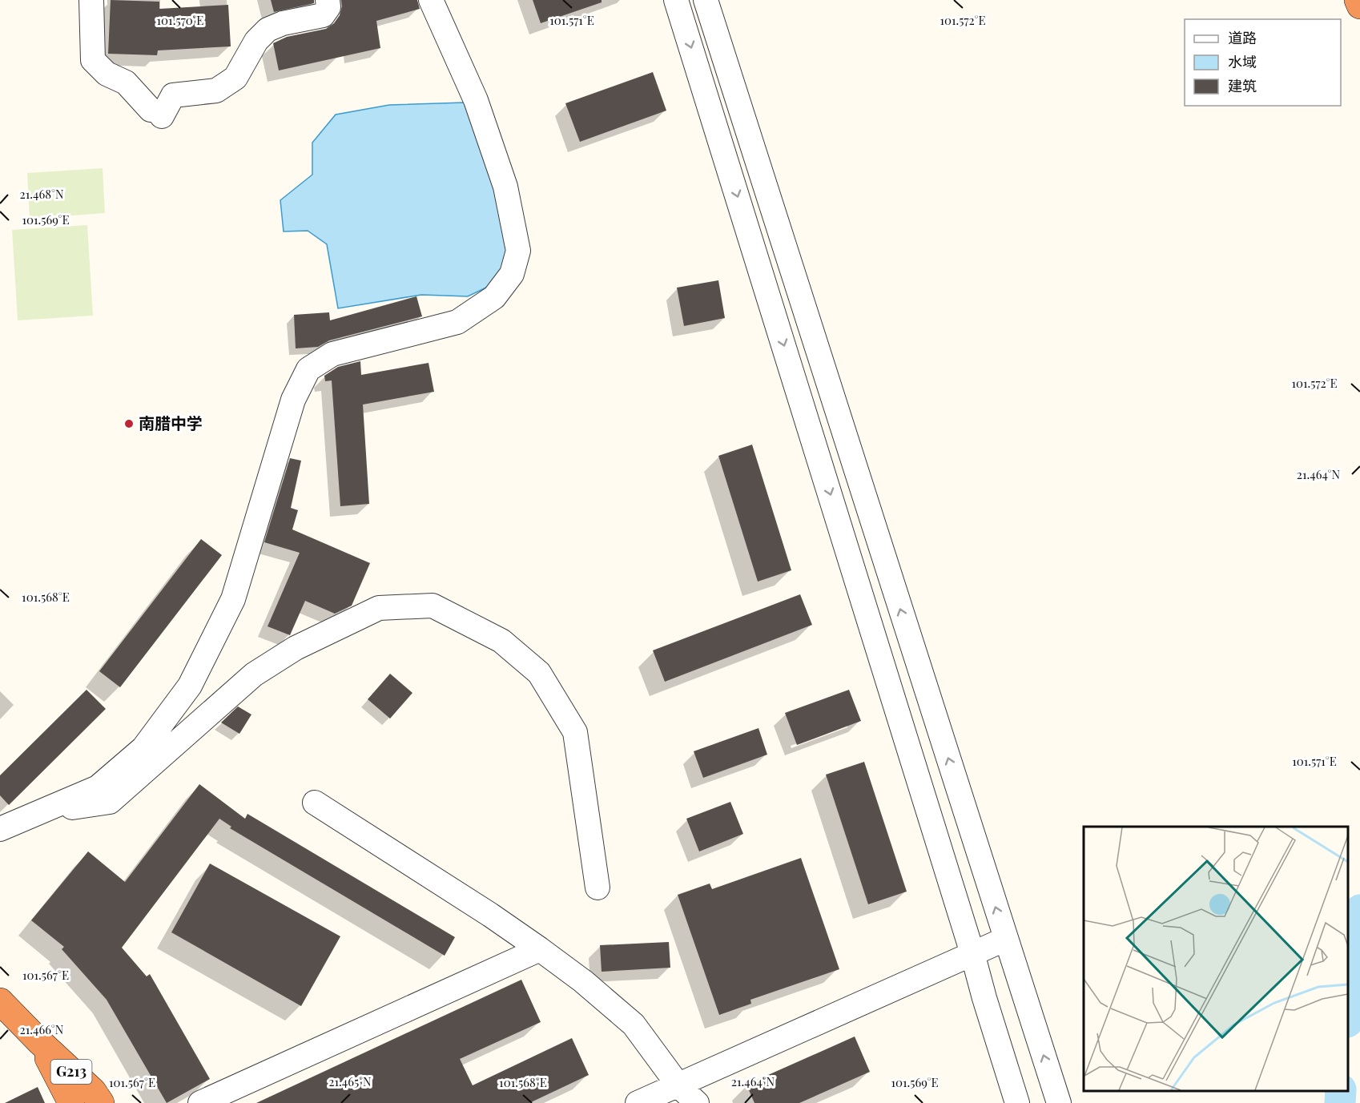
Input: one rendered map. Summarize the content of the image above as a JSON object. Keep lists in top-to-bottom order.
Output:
{
  "streets": {
    "highway": ["G213"]
  },
  "places": ["南腊中学"],
  "legend": ["道路", "水域", "建筑"],
  "coordinates": [
    "101.570°E",
    "101.571°E",
    "101.572°E",
    "21.468°N",
    "101.569°E",
    "21.464°N",
    "101.568°E",
    "101.567°E",
    "21.466°N",
    "21.465°N"
  ]
}
